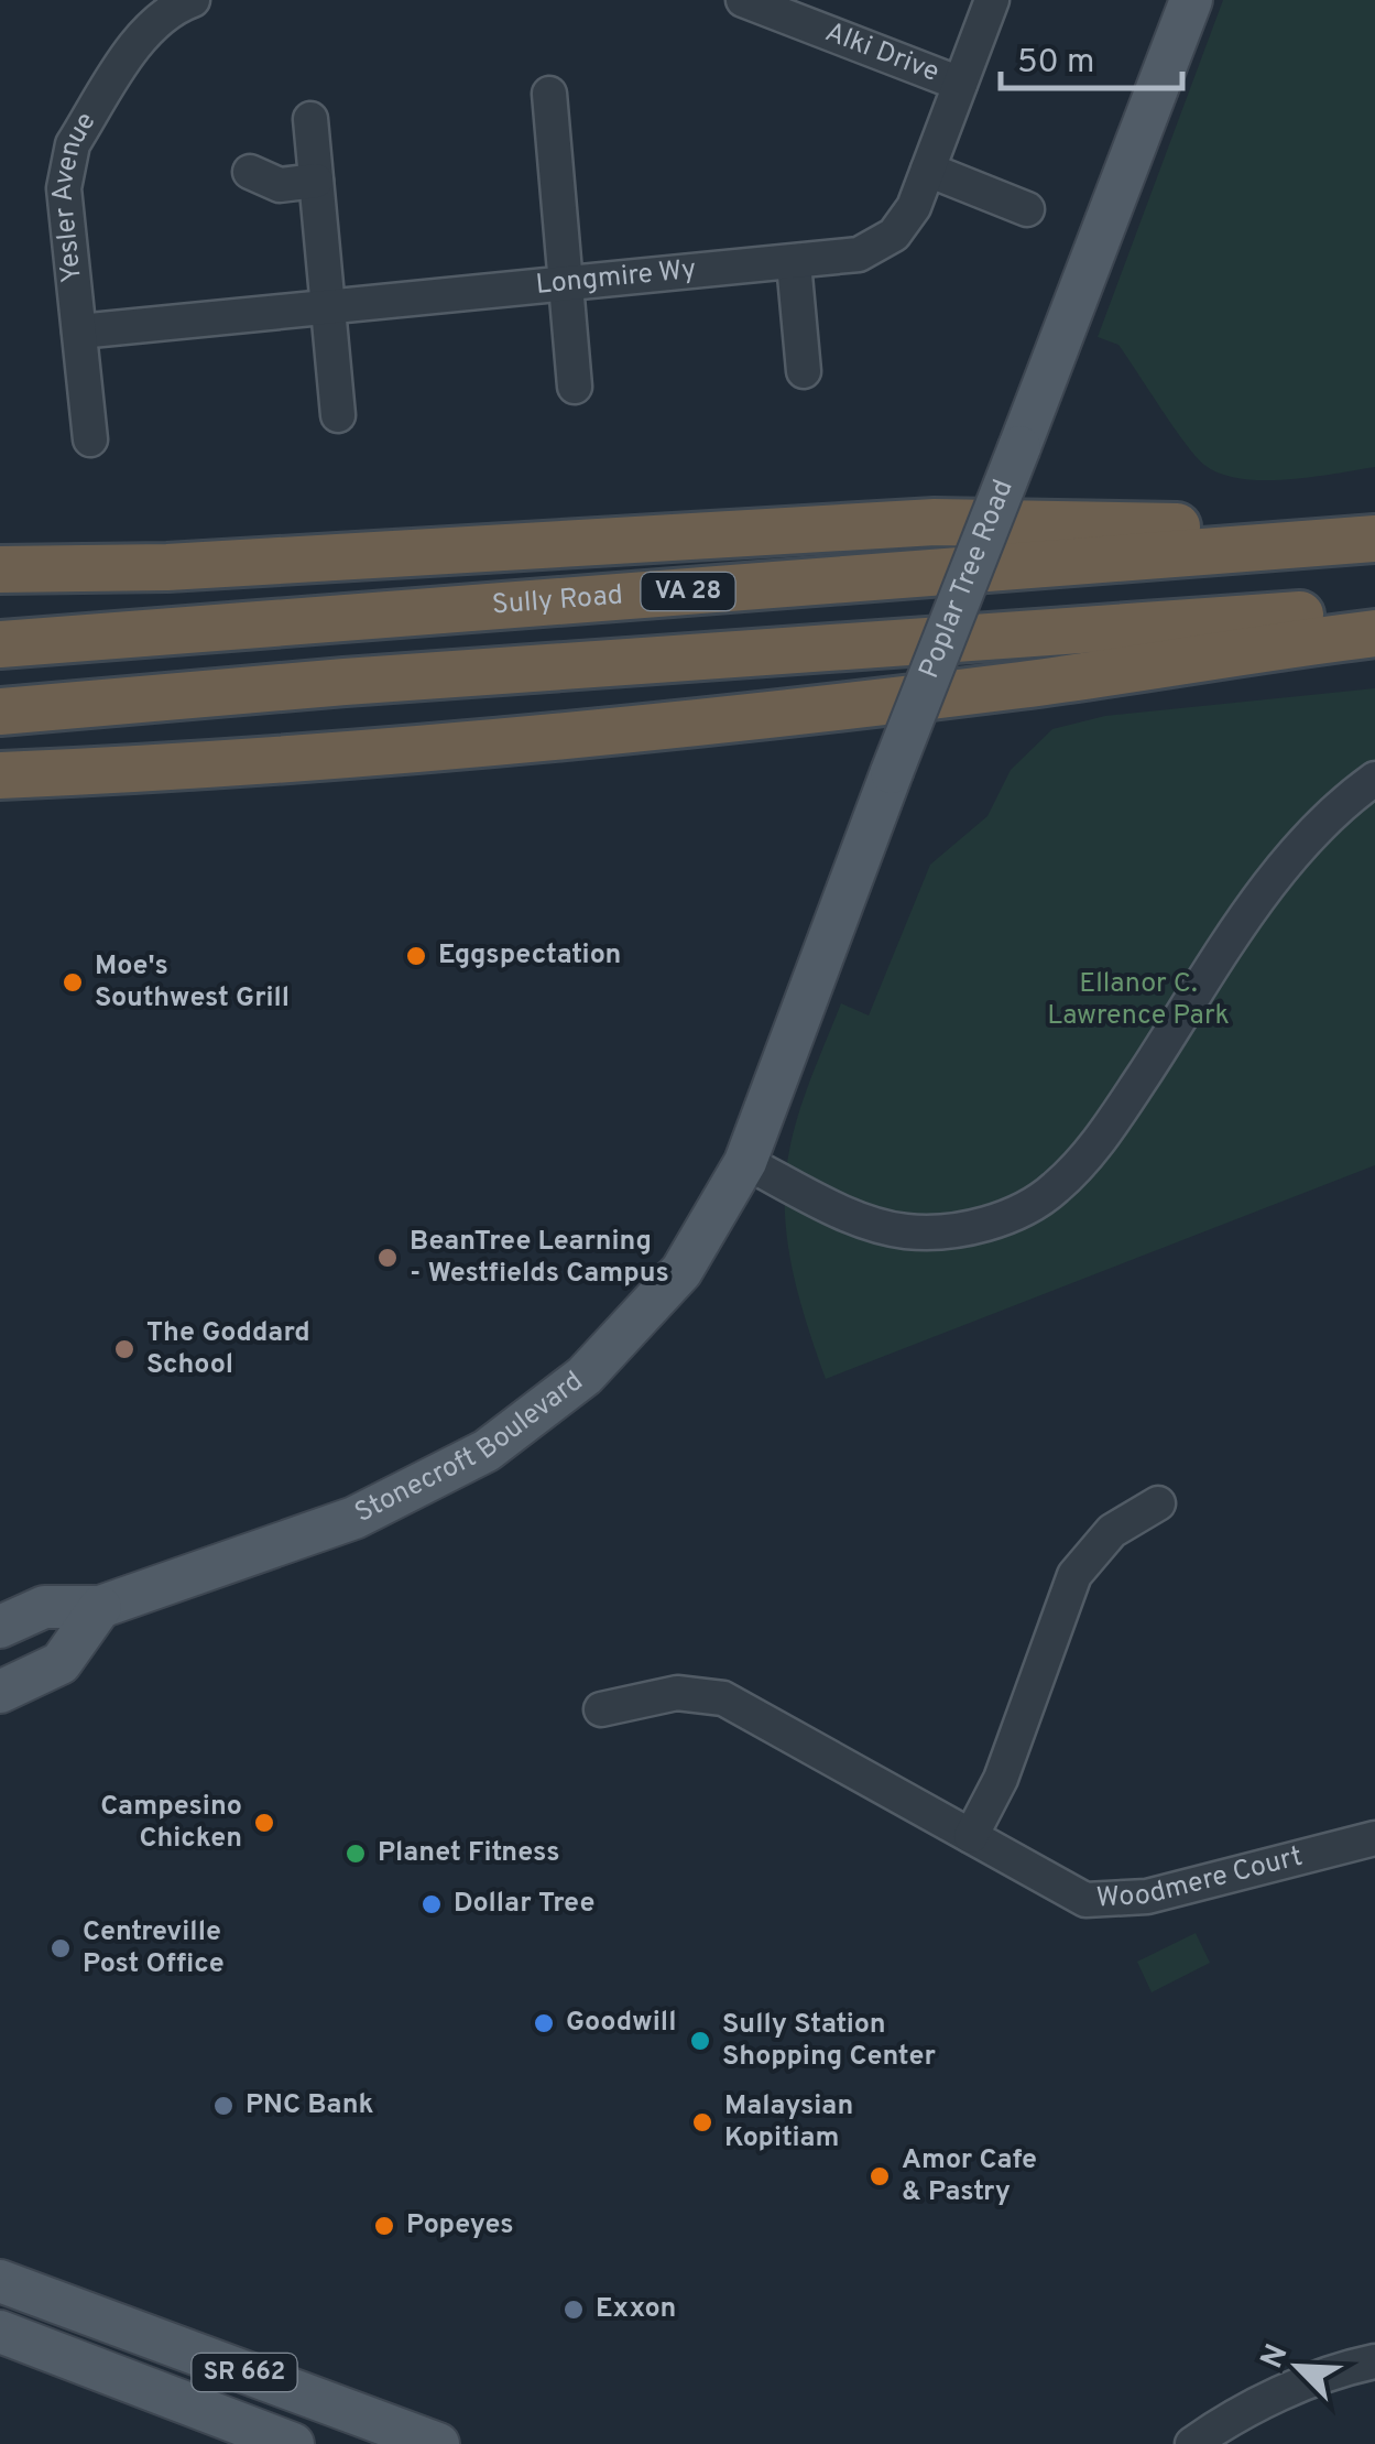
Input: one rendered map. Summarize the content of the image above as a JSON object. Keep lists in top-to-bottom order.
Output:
{
  "streets": {
    "highway": ["VA 28", "Sully Road"],
    "main road": ["Poplar Tree Road", "Stonecroft Boulevard", "SR 662"],
    "street": [
      "Alki Drive",
      "Yesler Avenue",
      "Longmire Wy",
      "Woodmere Court"
    ]
  },
  "crossings": [
    ["Alki Drive", "Longmire Wy"],
    ["Yesler Avenue", "Longmire Wy"],
    ["Poplar Tree Road", "Stonecroft Boulevard"]
  ],
  "parks": ["Ellanor C. Lawrence Park"],
  "places": [
    "Eggspectation",
    "Moe's Southwest Grill",
    "BeanTree Learning - Westfields Campus",
    "The Goddard School",
    "Campesino Chicken",
    "Planet Fitness",
    "Dollar Tree",
    "Centreville Post Office",
    "Goodwill",
    "Sully Station Shopping Center",
    "PNC Bank",
    "Malaysian Kopitiam",
    "Amor Cafe & Pastry",
    "Popeyes",
    "Exxon"
  ],
  "scale_bar": "50 m",
  "north": "top left"
}
